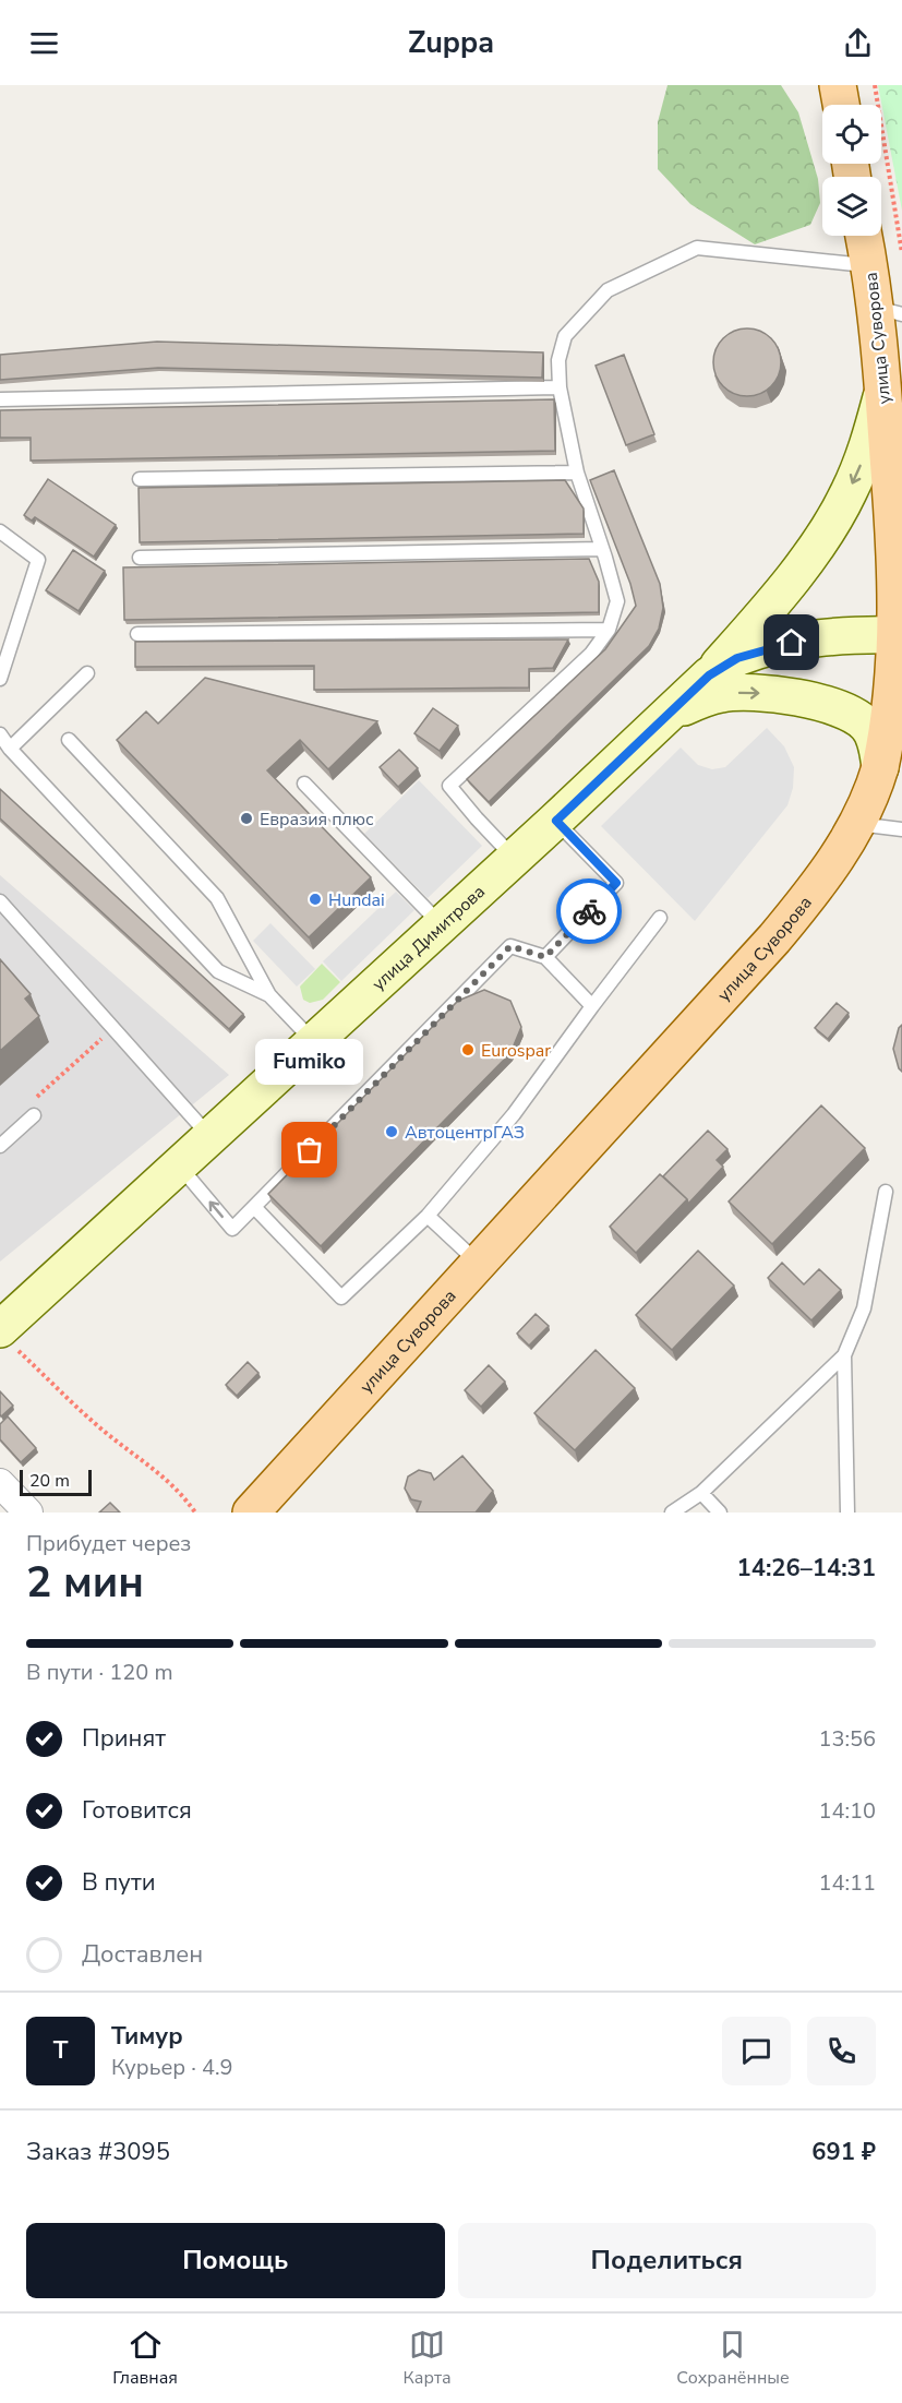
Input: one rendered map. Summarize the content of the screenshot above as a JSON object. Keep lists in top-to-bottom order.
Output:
{
  "streets": {
    "main road": ["улица Суворова", "улица Димитрова"]
  },
  "crossings": [
    ["улица Суворова", "улица Димитрова"]
  ],
  "places": [
    "Евразия плюс",
    "Hundai",
    "Eurospar",
    "АвтоцентрГАЗ",
    "Fumiko"
  ],
  "scale_bar": "20 m",
  "page": {
    "header": "Zuppa",
    "bubble": "Fumiko",
    "scale": "20 m",
    "heading": ["2 мин", "Прибудет через", "14:26–14:31"],
    "panel": [
      "Тимур",
      "Курьер · 4.9",
      "Заказ #3095",
      "691 ₽"
    ],
    "bar": "В пути · 120 m",
    "list": [
      ["Принят", "13:56"],
      ["Готовится", "14:10"],
      ["В пути", "14:11"],
      "Доставлен"
    ],
    "round": "Т",
    "buttons": ["Помощь", "Поделиться"],
    "tabs": ["Главная", "Карта", "Сохранённые"]
  }
}
